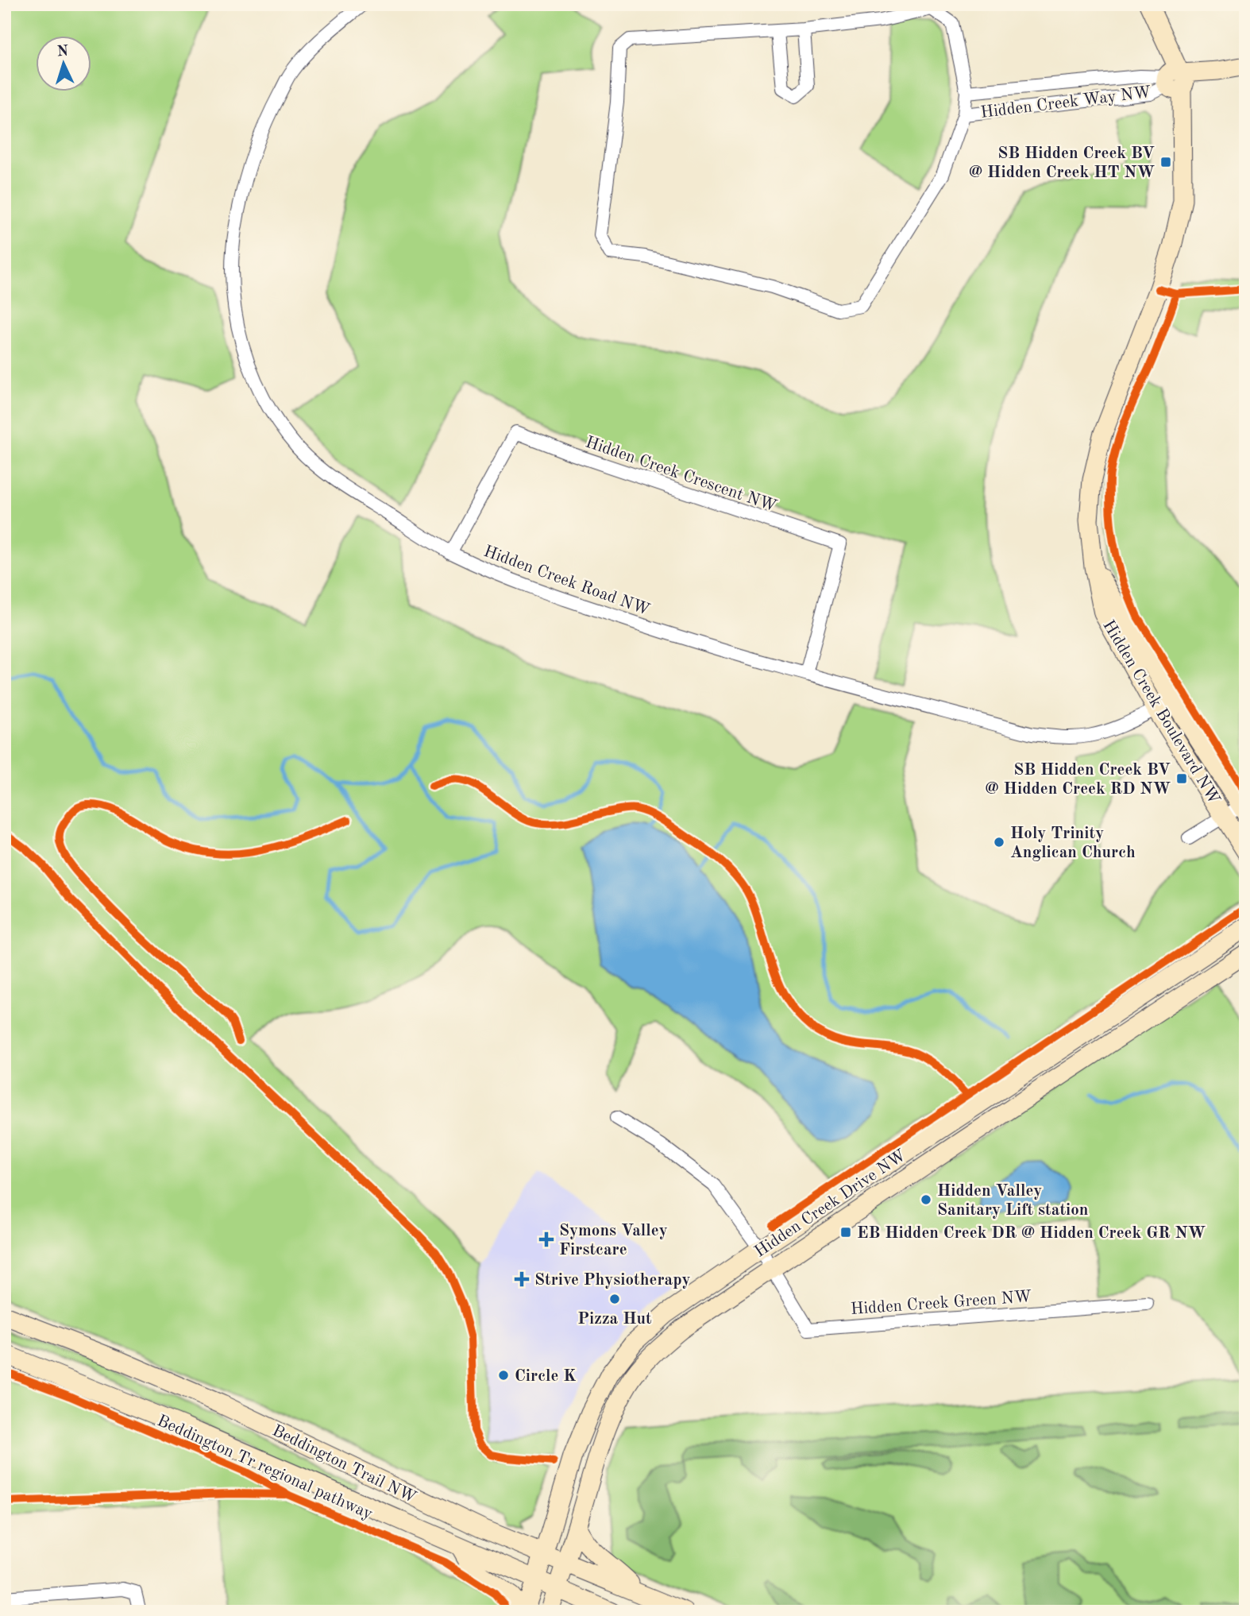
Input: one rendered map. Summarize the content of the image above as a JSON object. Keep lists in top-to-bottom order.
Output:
{
  "streets": {
    "street": [
      "Hidden Creek Way NW",
      "Hidden Creek Crescent NW",
      "Hidden Creek Road NW",
      "Hidden Creek Boulevard NW",
      "Hidden Creek Drive NW",
      "Hidden Creek Green NW",
      "Beddington Trail NW"
    ],
    "cycle path": ["Beddington Tr regional pathway"]
  },
  "crossings": [
    ["Hidden Creek Way NW", "Hidden Creek Boulevard NW"],
    ["Hidden Creek Crescent NW", "Hidden Creek Road NW"],
    ["Hidden Creek Road NW", "Hidden Creek Boulevard NW"],
    ["Hidden Creek Drive NW", "Hidden Creek Green NW"],
    ["Hidden Creek Drive NW", "Beddington Trail NW"]
  ],
  "places": {
    "transit": ["SB Hidden Creek BV @ Hidden Creek HT NW", "SB Hidden Creek BV @ Hidden Creek RD NW", "EB Hidden Creek DR @ Hidden Creek GR NW"],
    "other": [
      "Holy Trinity Anglican Church",
      "Hidden Valley Sanitary Lift station",
      "Pizza Hut",
      "Circle K"
    ],
    "health": ["Symons Valley Firstcare", "Strive Physiotherapy"]
  },
  "north": "top"
}
